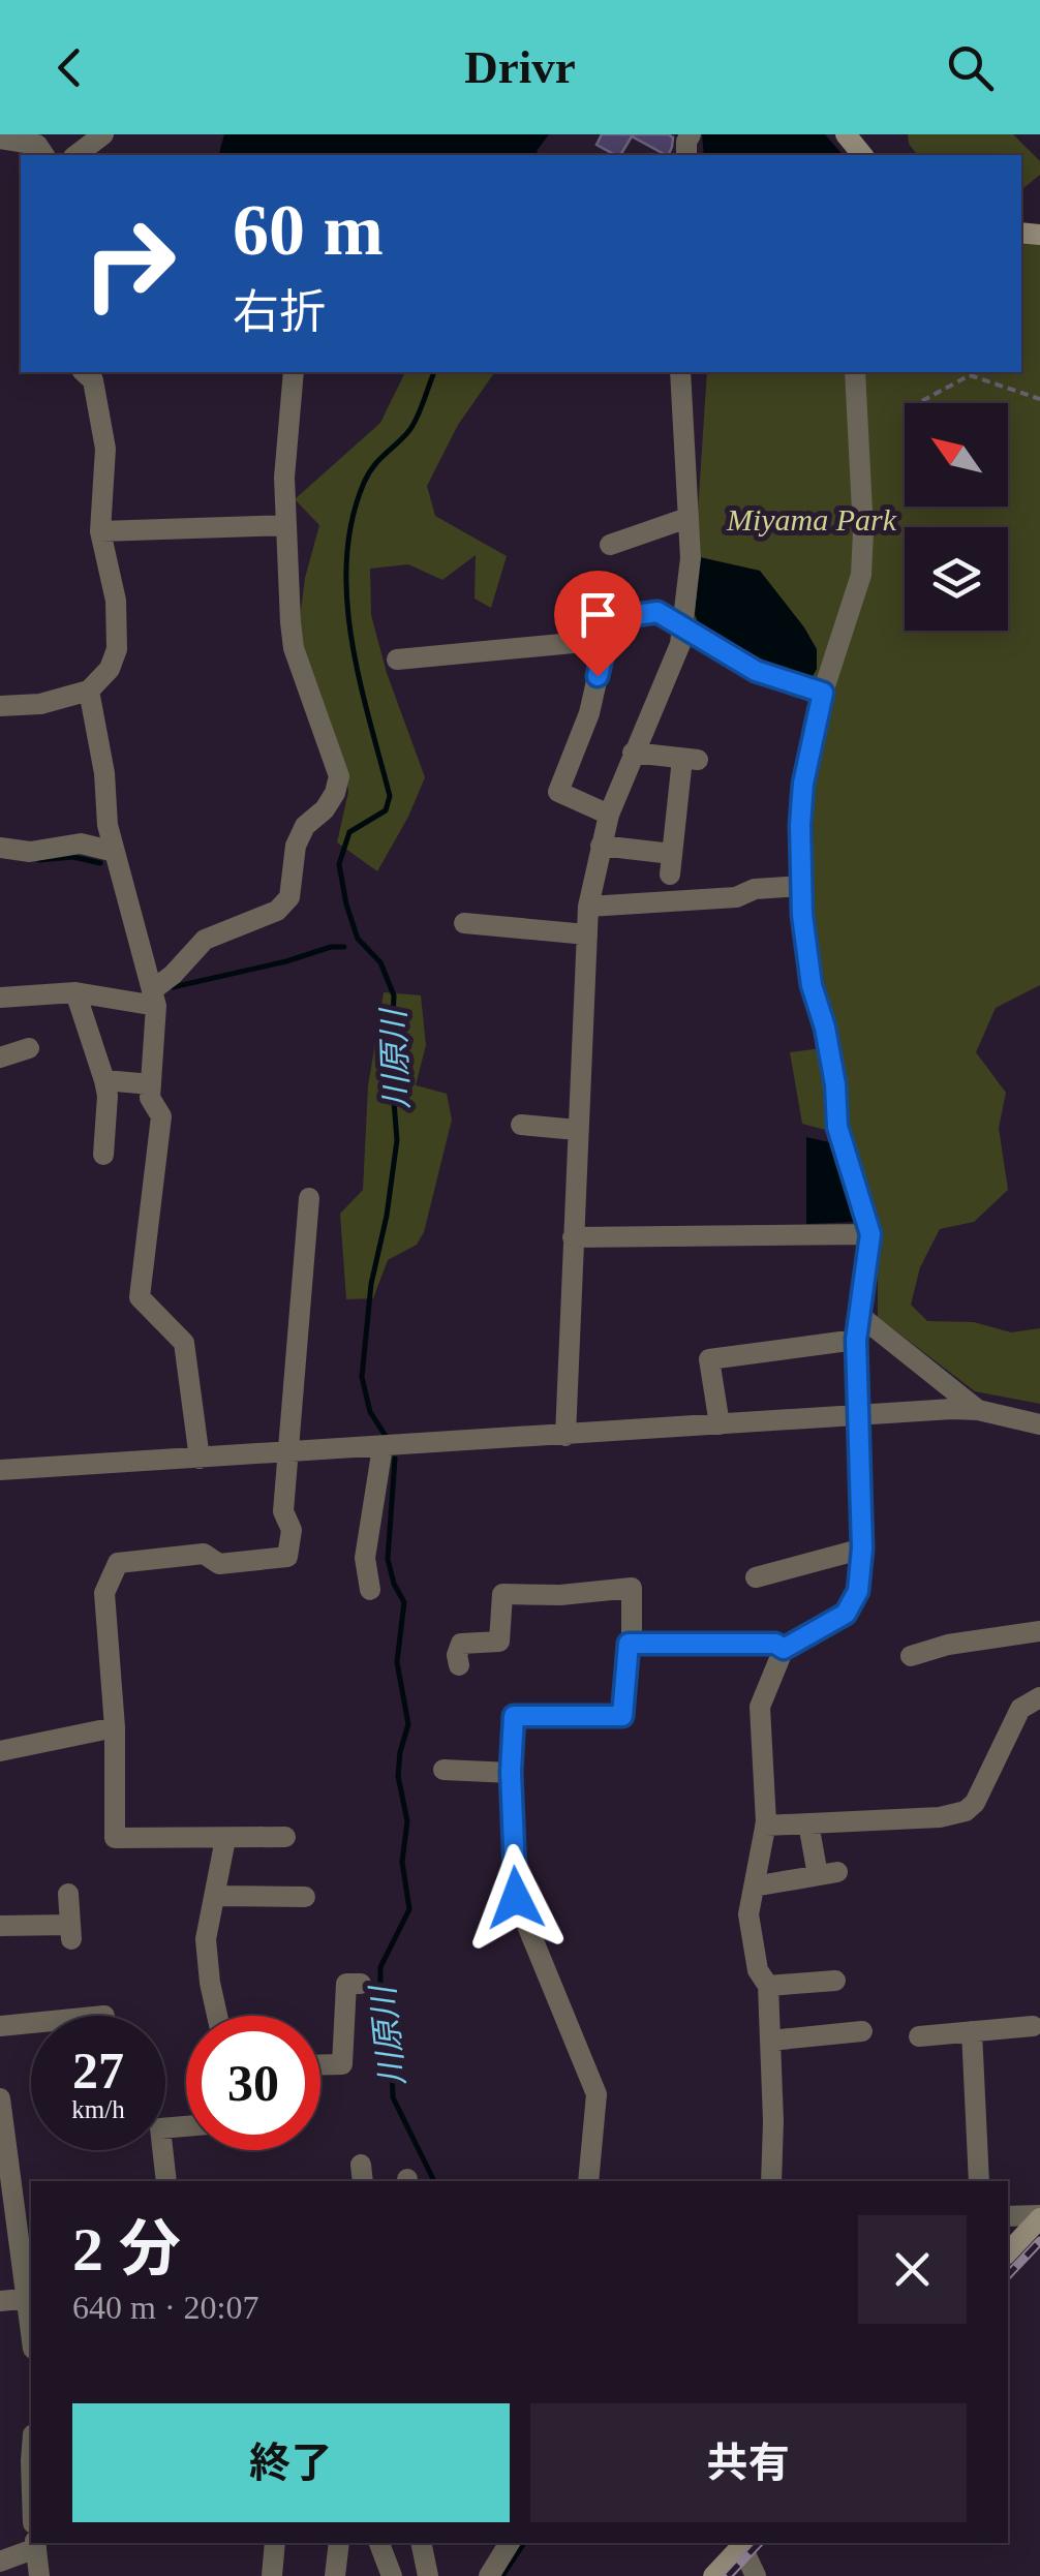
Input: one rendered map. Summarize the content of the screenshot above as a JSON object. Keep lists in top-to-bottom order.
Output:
{
  "water": ["川原川"],
  "parks": ["Miyama Park"],
  "north": "top left",
  "page": {
    "header": "Drivr",
    "turn": ["60 m", "右折"],
    "speed": "27 km/h",
    "limit": "30",
    "heading": ["2 分", "640 m · 20:07"],
    "buttons": ["終了", "共有"]
  }
}
